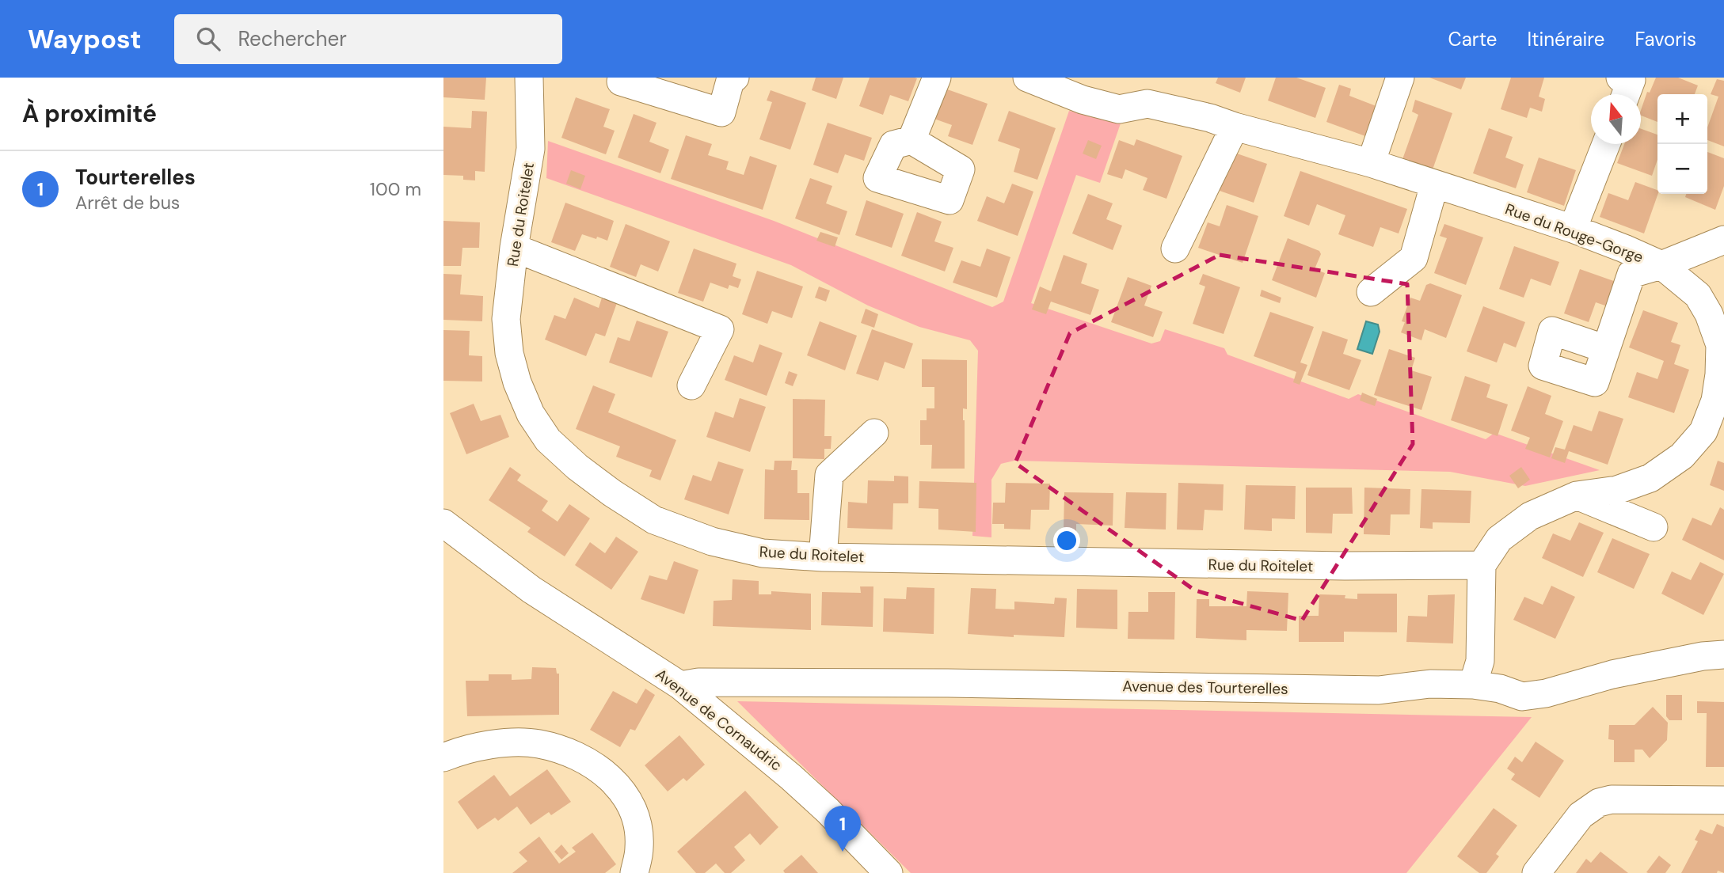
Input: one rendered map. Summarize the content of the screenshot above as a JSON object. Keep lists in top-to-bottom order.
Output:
{
  "streets": {
    "street": [
      "Rue du Roitelet",
      "Rue du Rouge-Gorge",
      "Avenue des Tourterelles",
      "Avenue de Cornaudric"
    ]
  },
  "crossings": [
    ["Rue du Roitelet", "Rue du Rouge-Gorge"],
    ["Avenue des Tourterelles", "Avenue de Cornaudric"]
  ],
  "north": "top",
  "page": {
    "header": "Waypost",
    "search": "Rechercher",
    "nav": ["Carte", "Itinéraire", "Favoris"],
    "heading": "À proximité",
    "map_buttons": ["+", "−"],
    "list": [
      {
        "mark": "1",
        "name": "Tourterelles",
        "note": "Arrêt de bus",
        "value": "100 m"
      }
    ],
    "pins": "1"
  }
}
